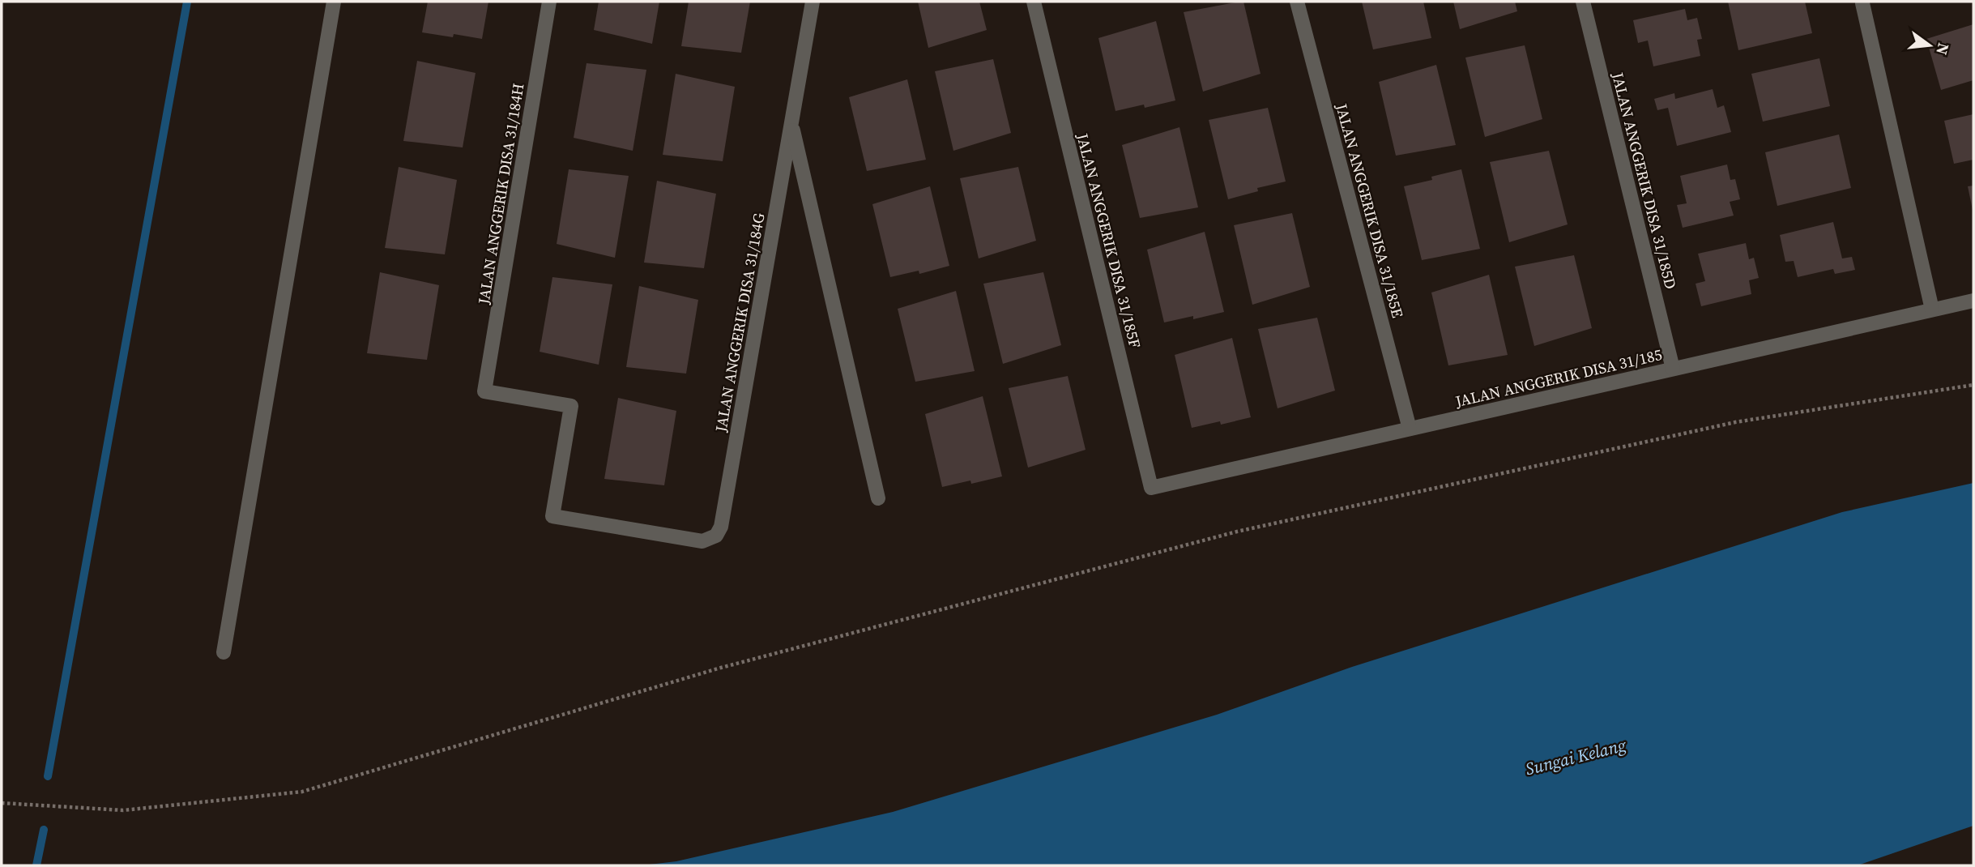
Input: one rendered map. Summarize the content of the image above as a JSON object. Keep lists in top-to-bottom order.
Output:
{
  "streets": {
    "street": [
      "JALAN ANGGERIK DISA 31/185D",
      "JALAN ANGGERIK DISA 31/184H",
      "JALAN ANGGERIK DISA 31/185E",
      "JALAN ANGGERIK DISA 31/185F",
      "JALAN ANGGERIK DISA 31/184G",
      "JALAN ANGGERIK DISA 31/185"
    ]
  },
  "crossings": [
    ["JALAN ANGGERIK DISA 31/185D", "JALAN ANGGERIK DISA 31/185"],
    ["JALAN ANGGERIK DISA 31/184H", "JALAN ANGGERIK DISA 31/184G"],
    ["JALAN ANGGERIK DISA 31/185E", "JALAN ANGGERIK DISA 31/185"],
    ["JALAN ANGGERIK DISA 31/185F", "JALAN ANGGERIK DISA 31/185"]
  ],
  "water": ["Sungai Kelang"],
  "north": "right"
}
